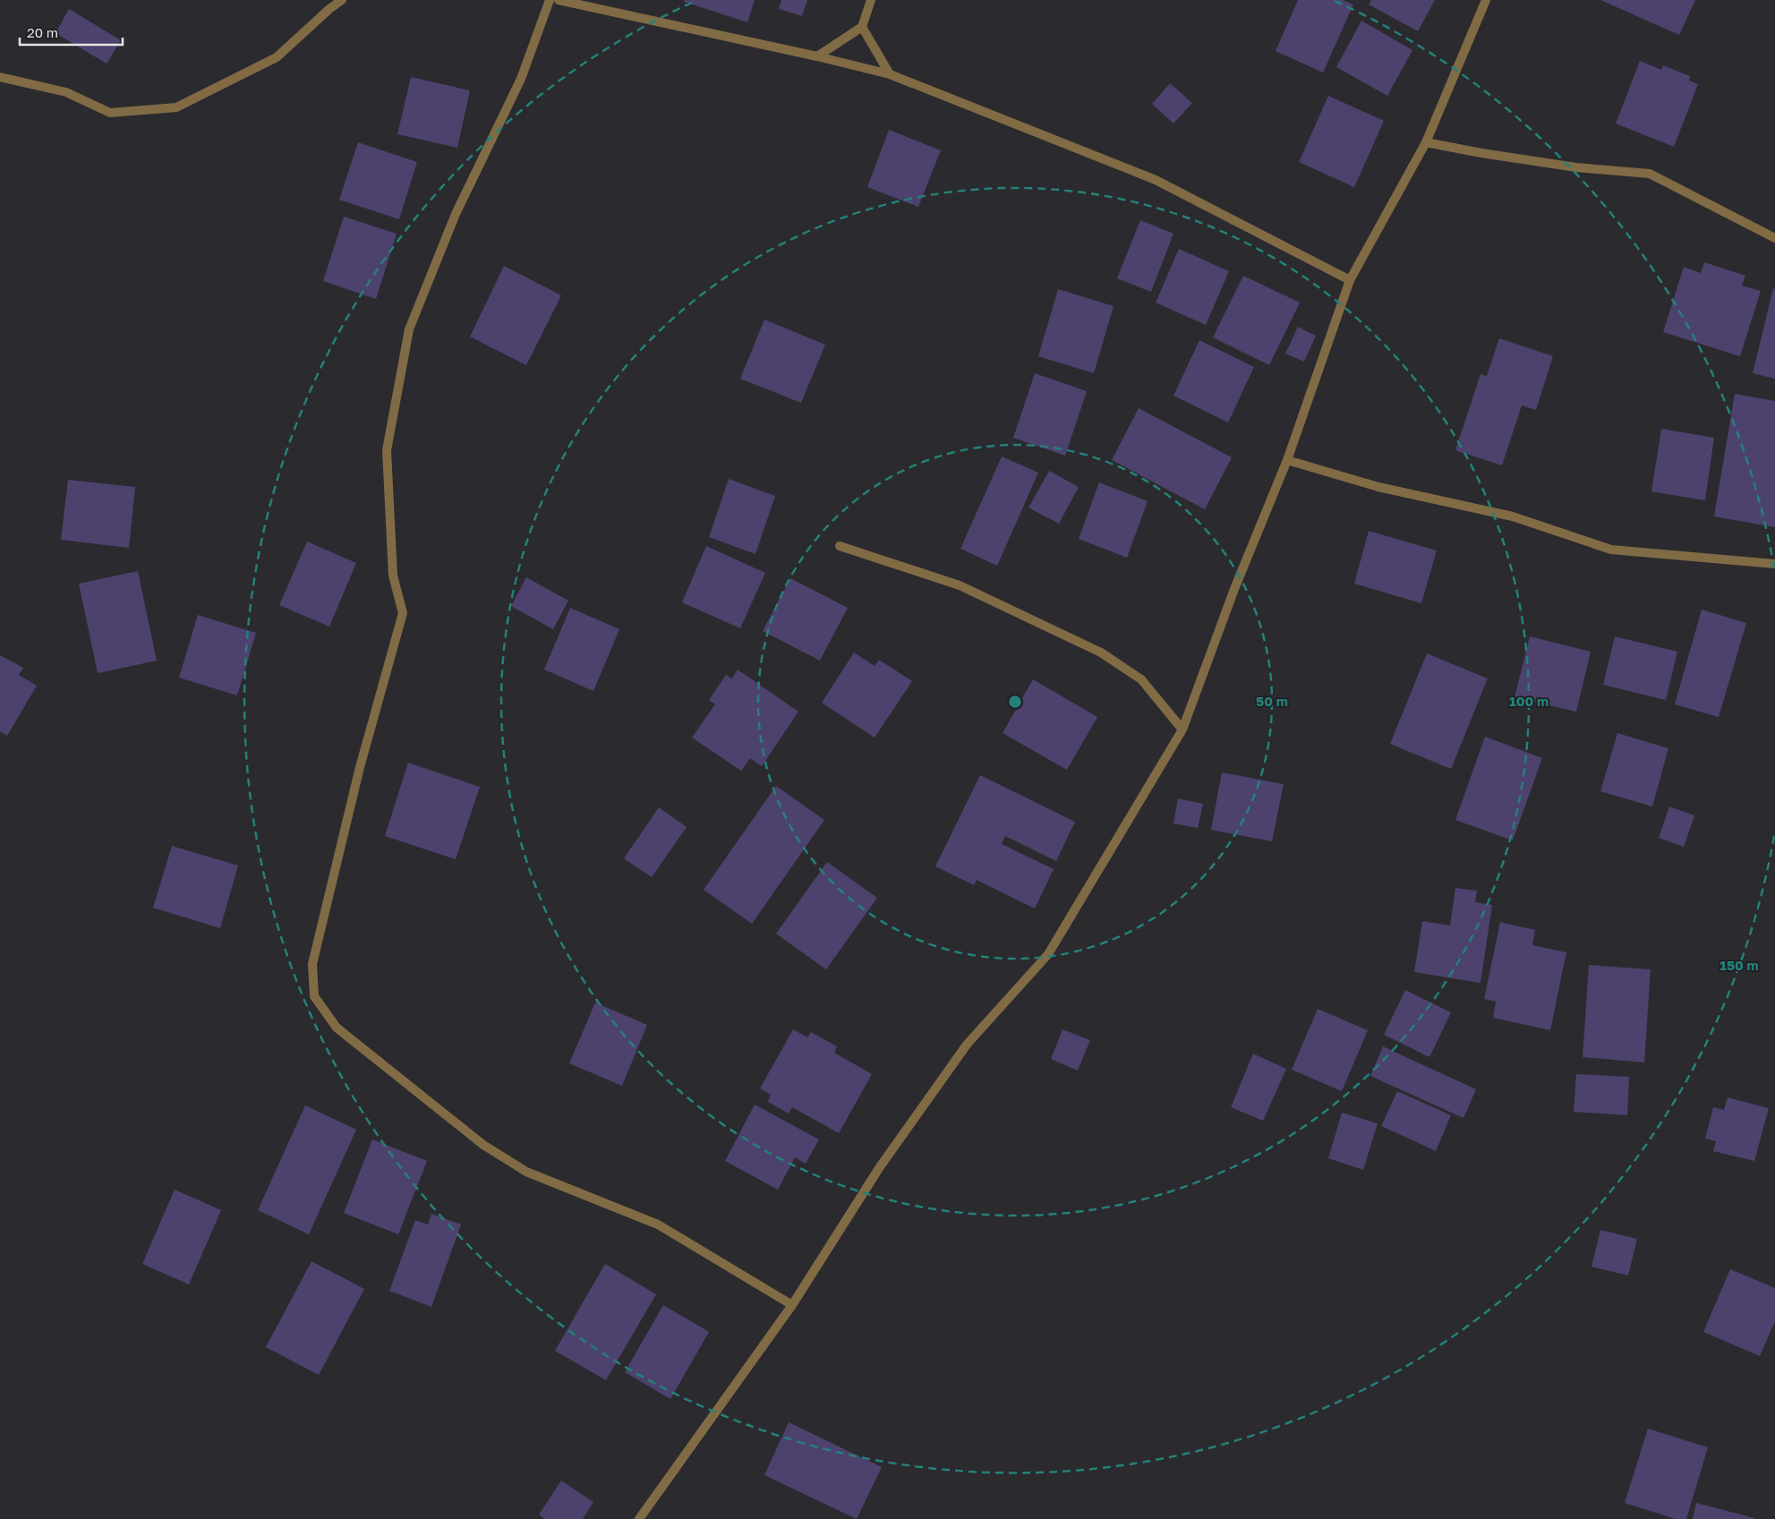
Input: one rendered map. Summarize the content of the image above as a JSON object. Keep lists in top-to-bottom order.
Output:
{
  "scale_bar": "20 m",
  "rings": ["50 m", "100 m", "150 m"]
}
